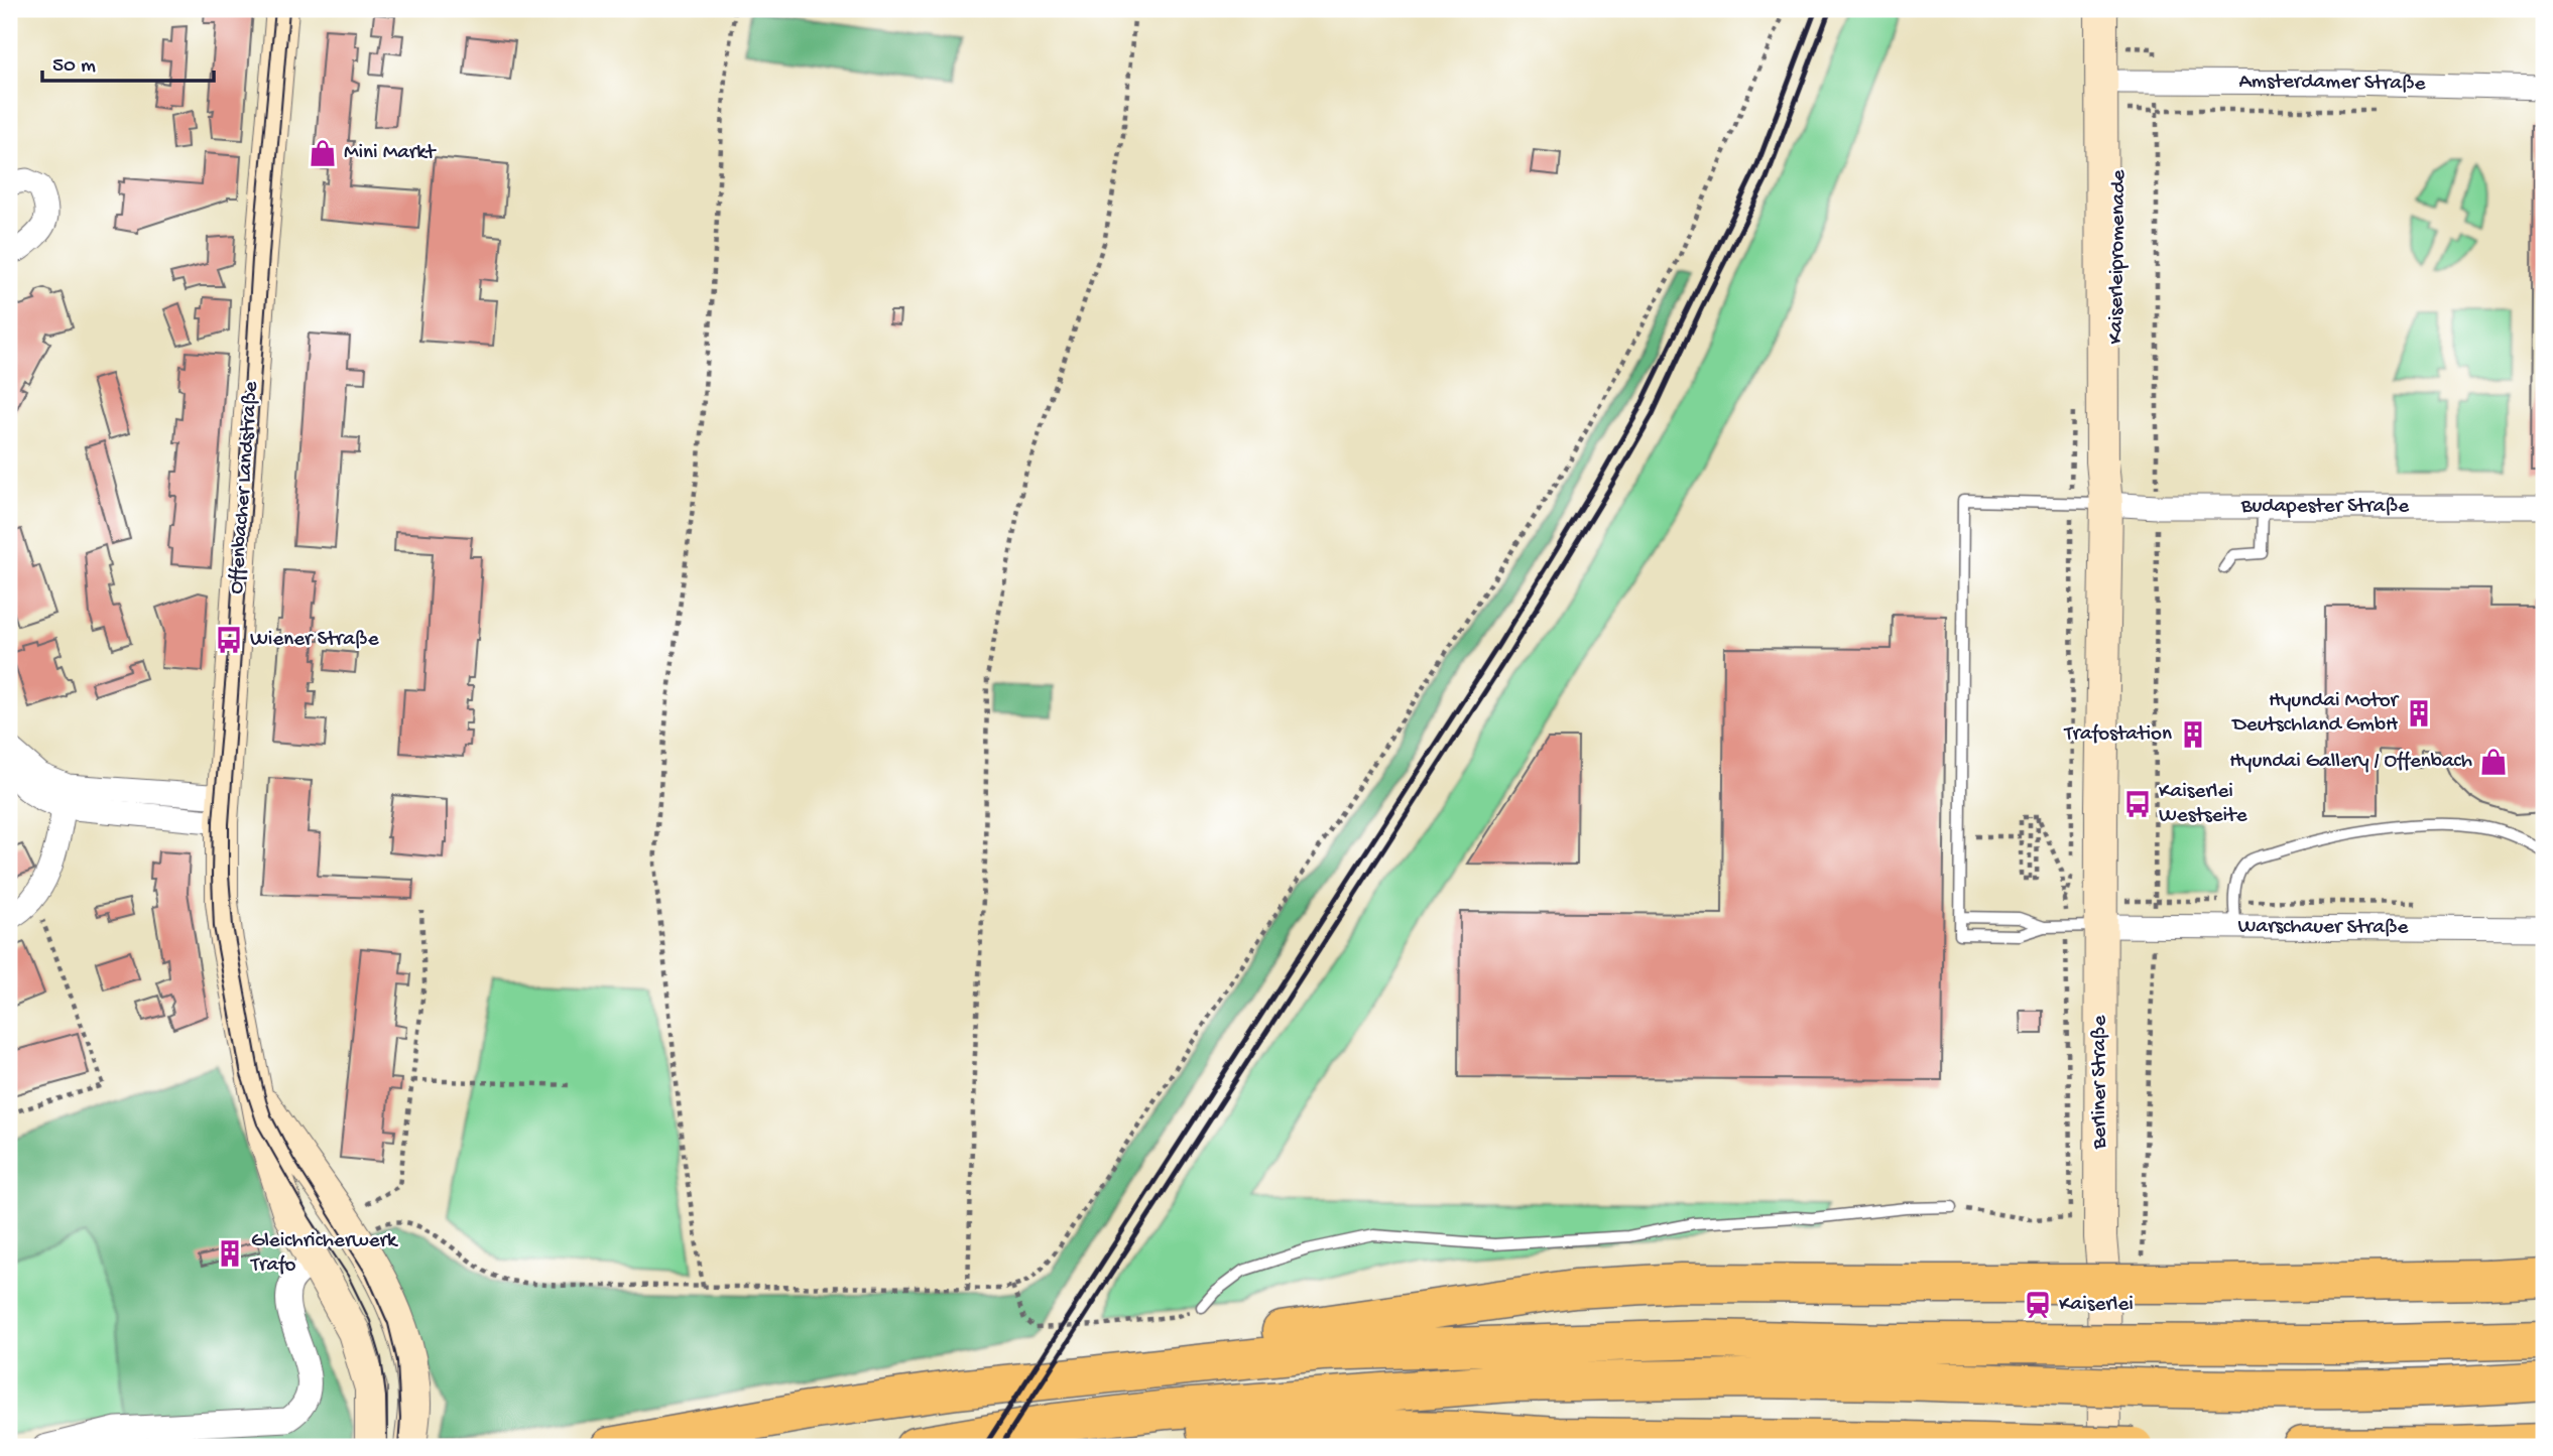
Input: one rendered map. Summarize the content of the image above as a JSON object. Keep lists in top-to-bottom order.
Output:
{
  "streets": {
    "main road": ["Kaiserleipromenade", "Offenbacher Landstraße", "Berliner Straße"],
    "street": ["Amsterdamer Straße", "Budapester Straße", "Warschauer Straße"]
  },
  "crossings": [
    ["Amsterdamer Straße", "Kaiserleipromenade"],
    ["Kaiserleipromenade", "Budapester Straße"],
    ["Kaiserleipromenade", "Warschauer Straße"],
    ["Kaiserleipromenade", "Berliner Straße"],
    ["Warschauer Straße", "Berliner Straße"]
  ],
  "places": {
    "shop": ["Mini Markt", "Hyundai Gallery / Offenbach"],
    "bus stop": ["Wiener Straße", "Kaiserlei Westseite"],
    "building": ["Hyundai Motor Deutschland GmbH", "Trafostation", "Gleichricherwerk Trafo"],
    "station": ["Kaiserlei"]
  },
  "scale_bar": "50 m"
}
